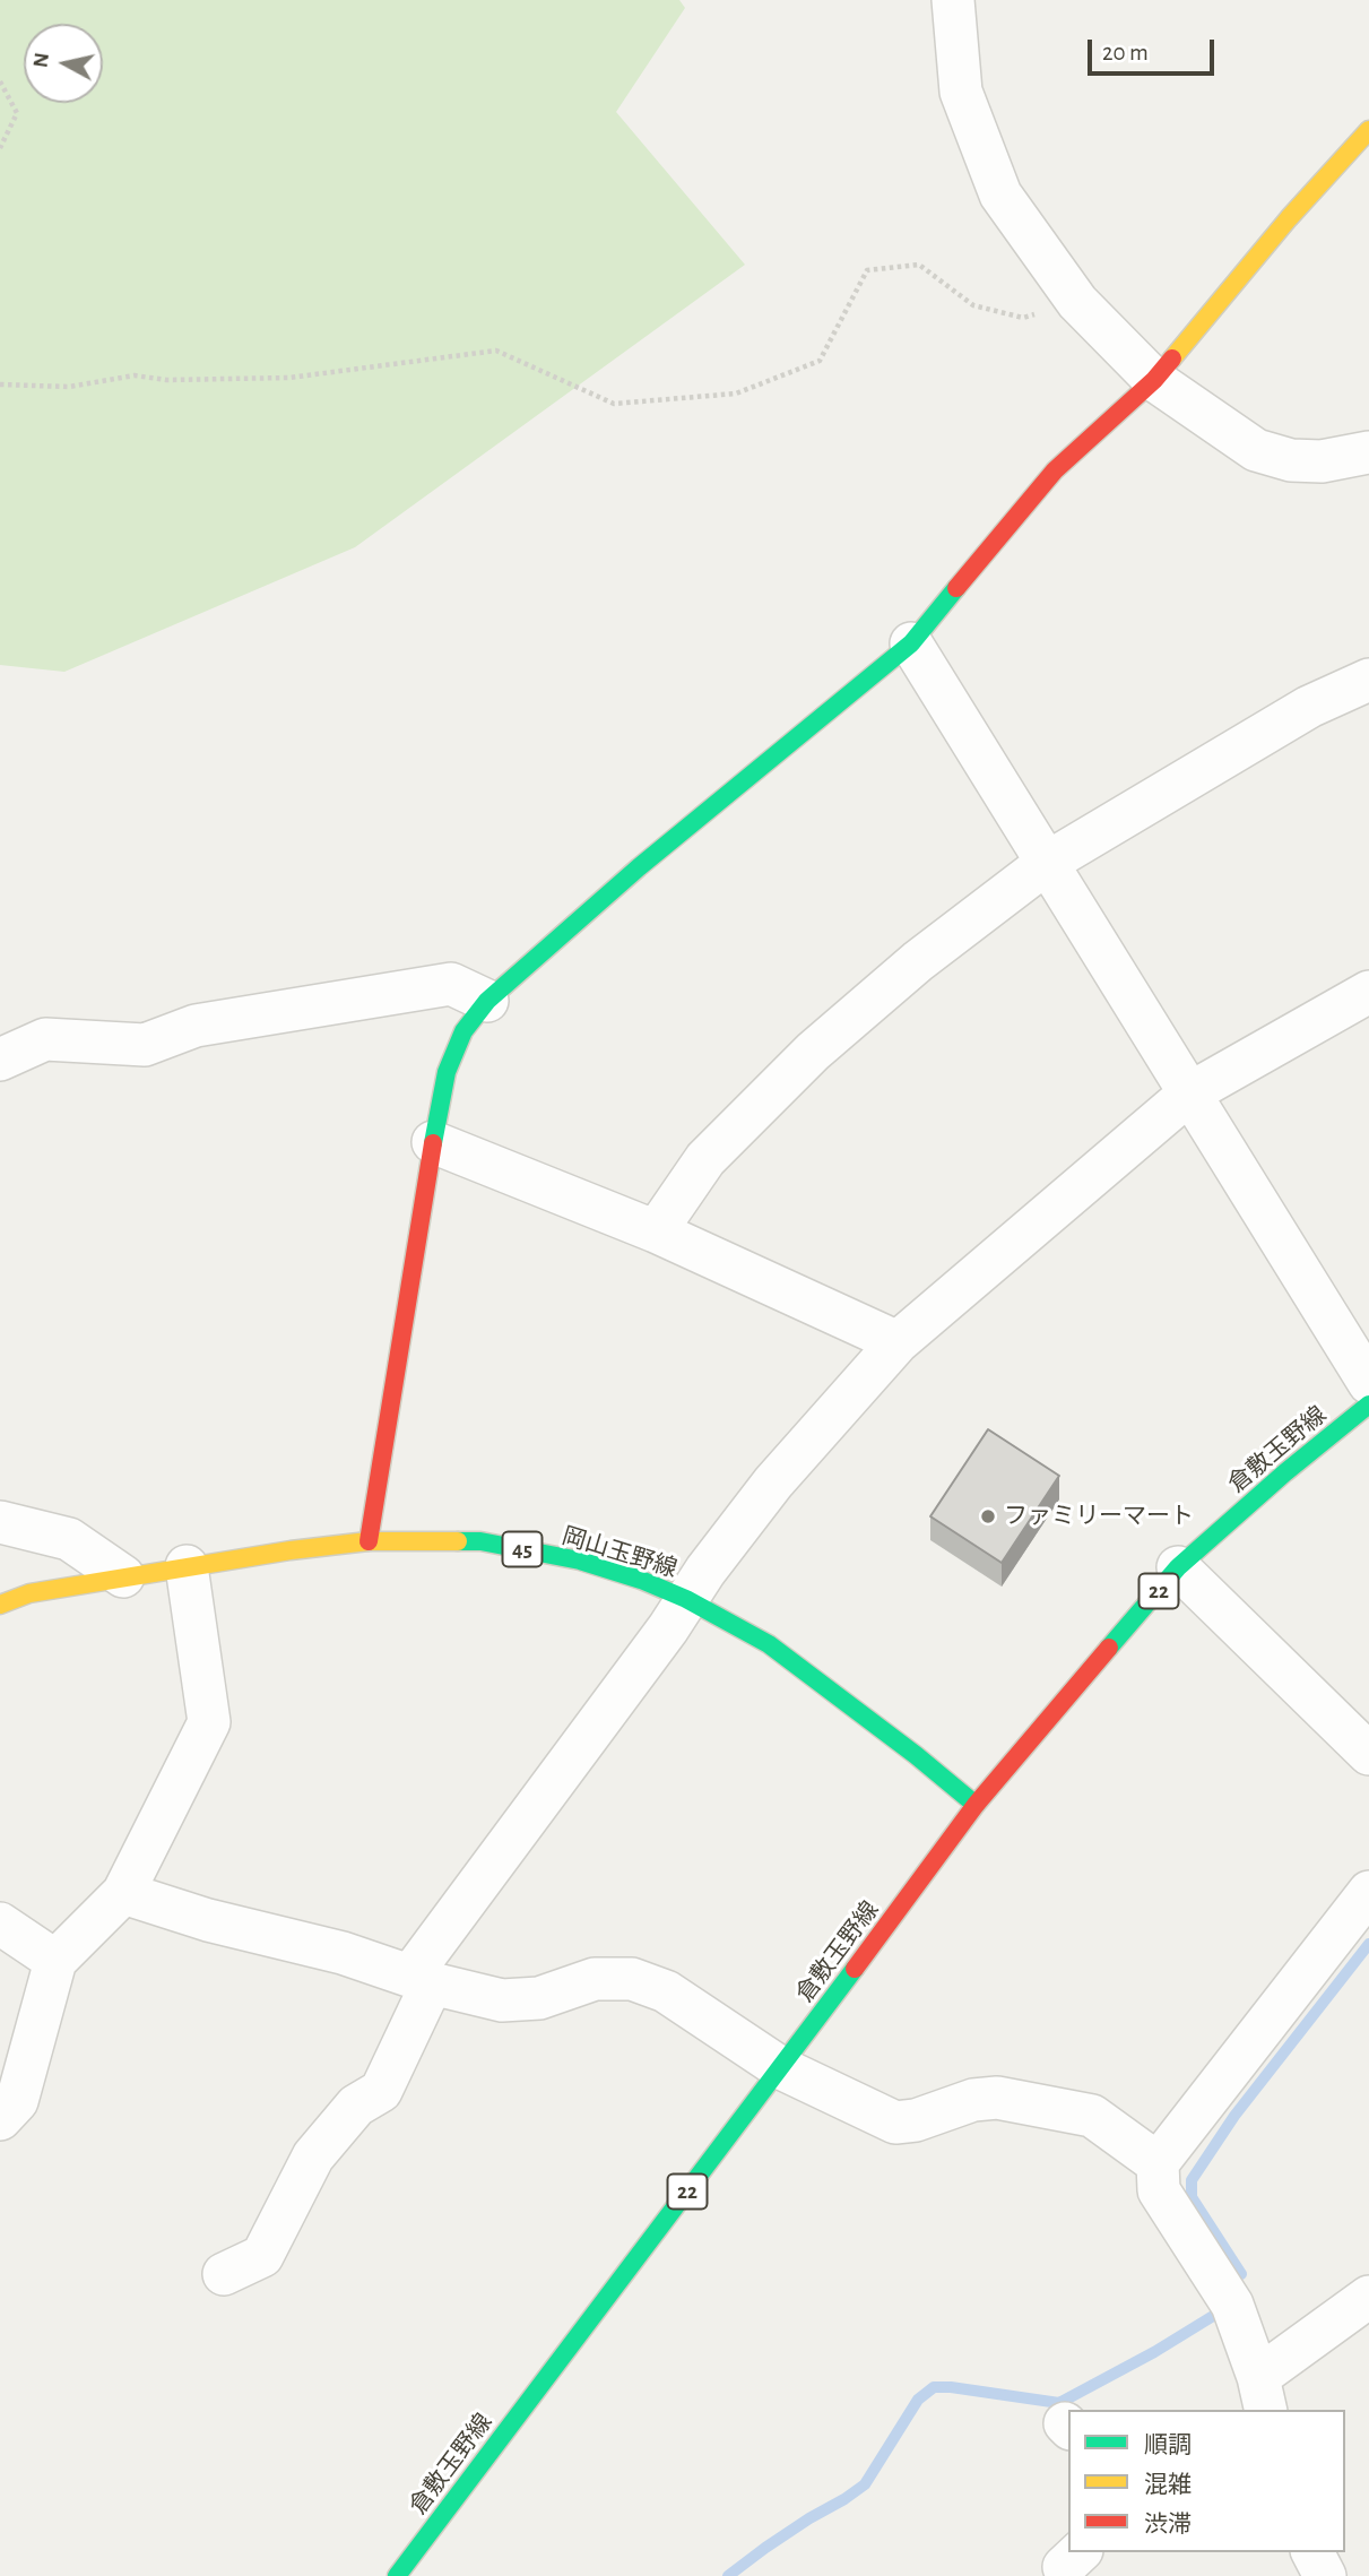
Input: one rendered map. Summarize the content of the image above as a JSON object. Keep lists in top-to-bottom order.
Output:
{
  "streets": {
    "main road": [
      "倉敷玉野線",
      "45",
      "岡山玉野線",
      "22"
    ]
  },
  "crossings": [
    ["倉敷玉野線", "岡山玉野線"]
  ],
  "places": ["ファミリーマート"],
  "legend": ["順調", "混雑", "渋滞"],
  "scale_bar": "20 m",
  "north": "left"
}
